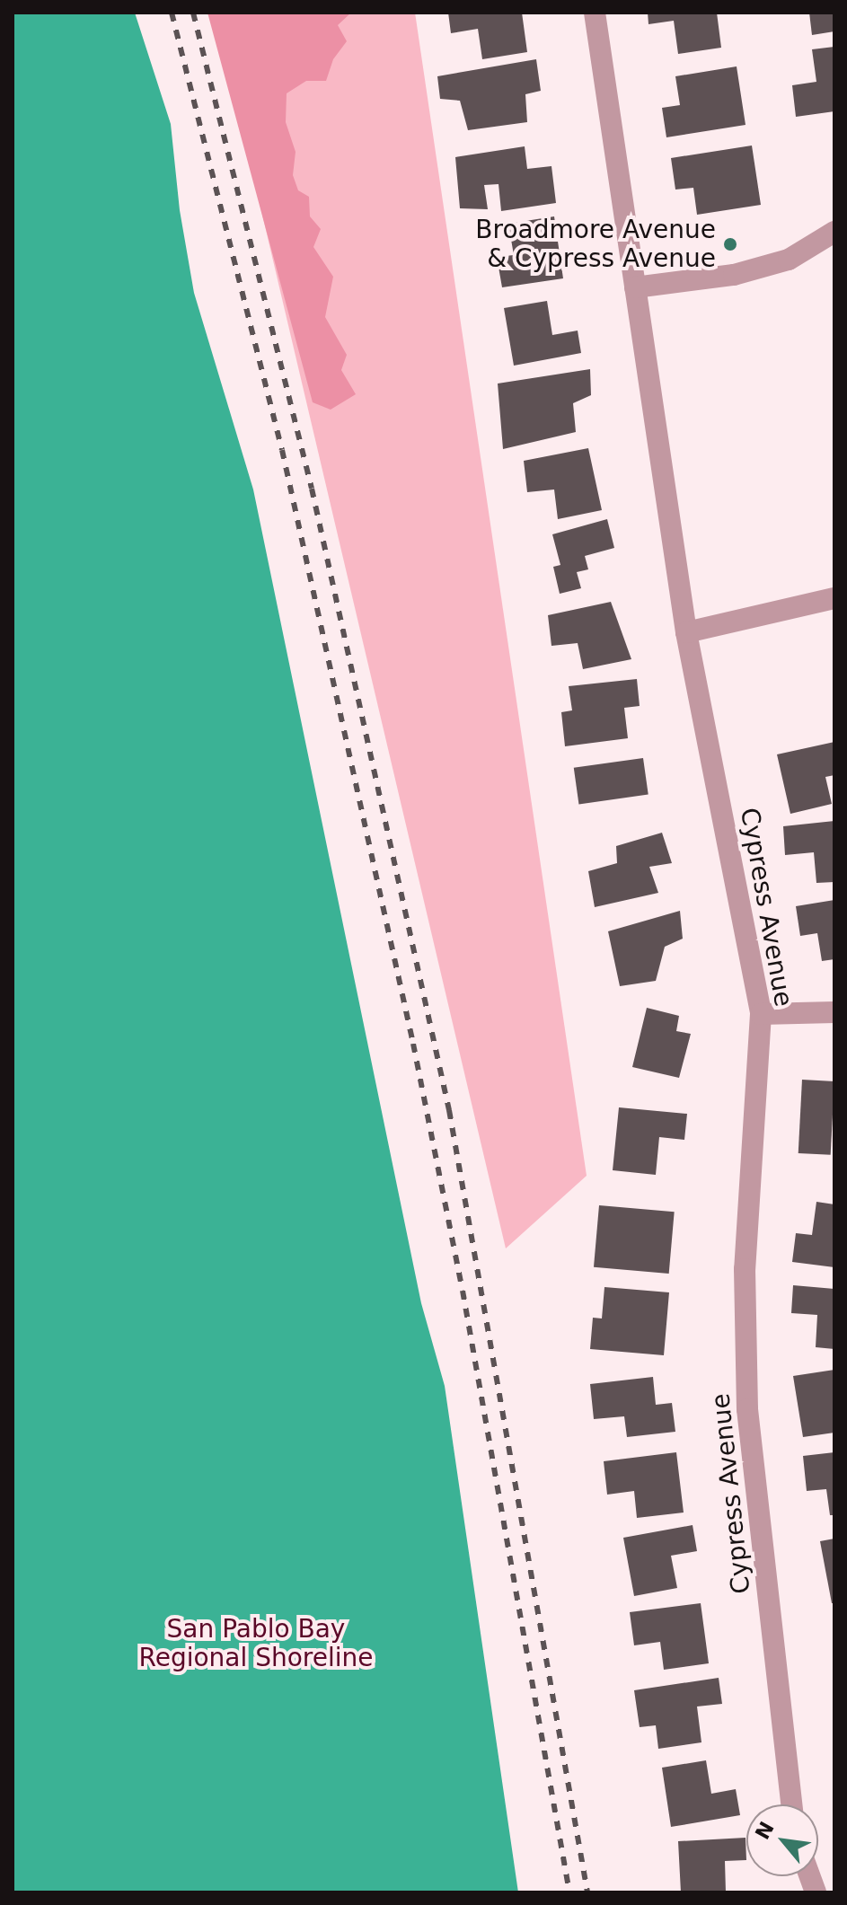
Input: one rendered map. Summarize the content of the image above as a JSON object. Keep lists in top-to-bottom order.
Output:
{
  "streets": {
    "street": ["Cypress Avenue"]
  },
  "parks": ["San Pablo Bay Regional Shoreline"],
  "places": ["Broadmore Avenue & Cypress Avenue"],
  "north": "top left"
}
